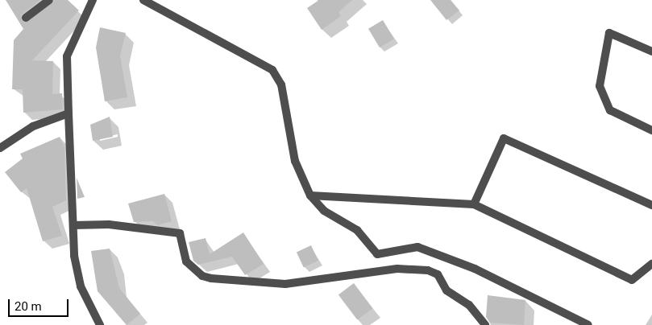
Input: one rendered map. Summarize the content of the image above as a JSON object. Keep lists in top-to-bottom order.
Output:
{
  "scale_bar": "20 m"
}
